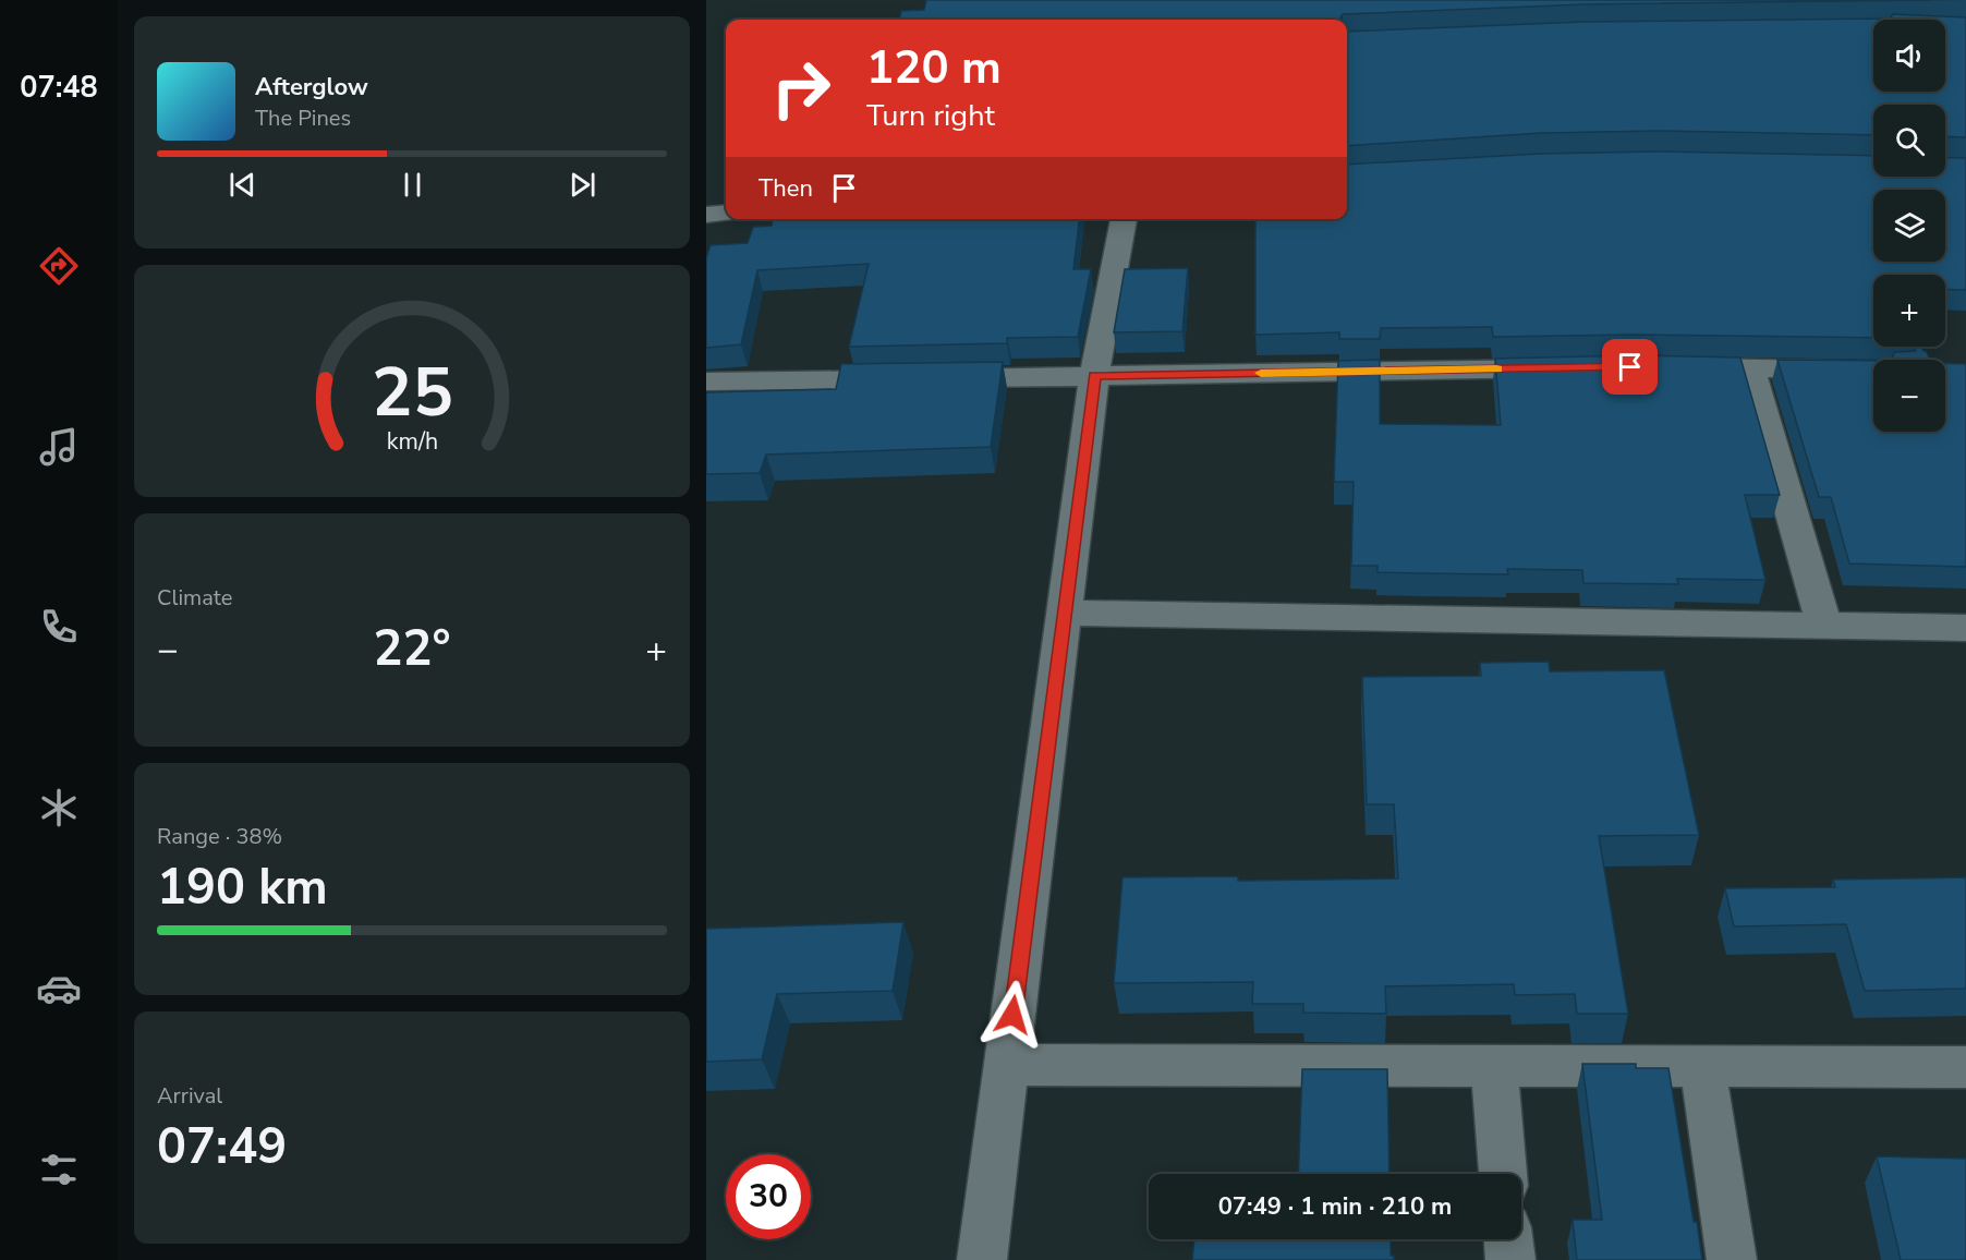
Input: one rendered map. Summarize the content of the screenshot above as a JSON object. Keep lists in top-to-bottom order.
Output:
{
  "page": {
    "tabs": "07:48",
    "map_buttons": ["+", "−"],
    "turn": ["120 m", "Turn right"],
    "song": ["Afterglow", "The Pines"],
    "then": "Then",
    "tile": [
      "Climate",
      ["Range · 38%", "190 km"],
      ["Arrival", "07:49"]
    ],
    "heat": ["−", "22°", "+"],
    "limit": "30",
    "trip": "07:49 · 1 min · 210 m",
    "gauge": ["25", "km/h"]
  }
}
